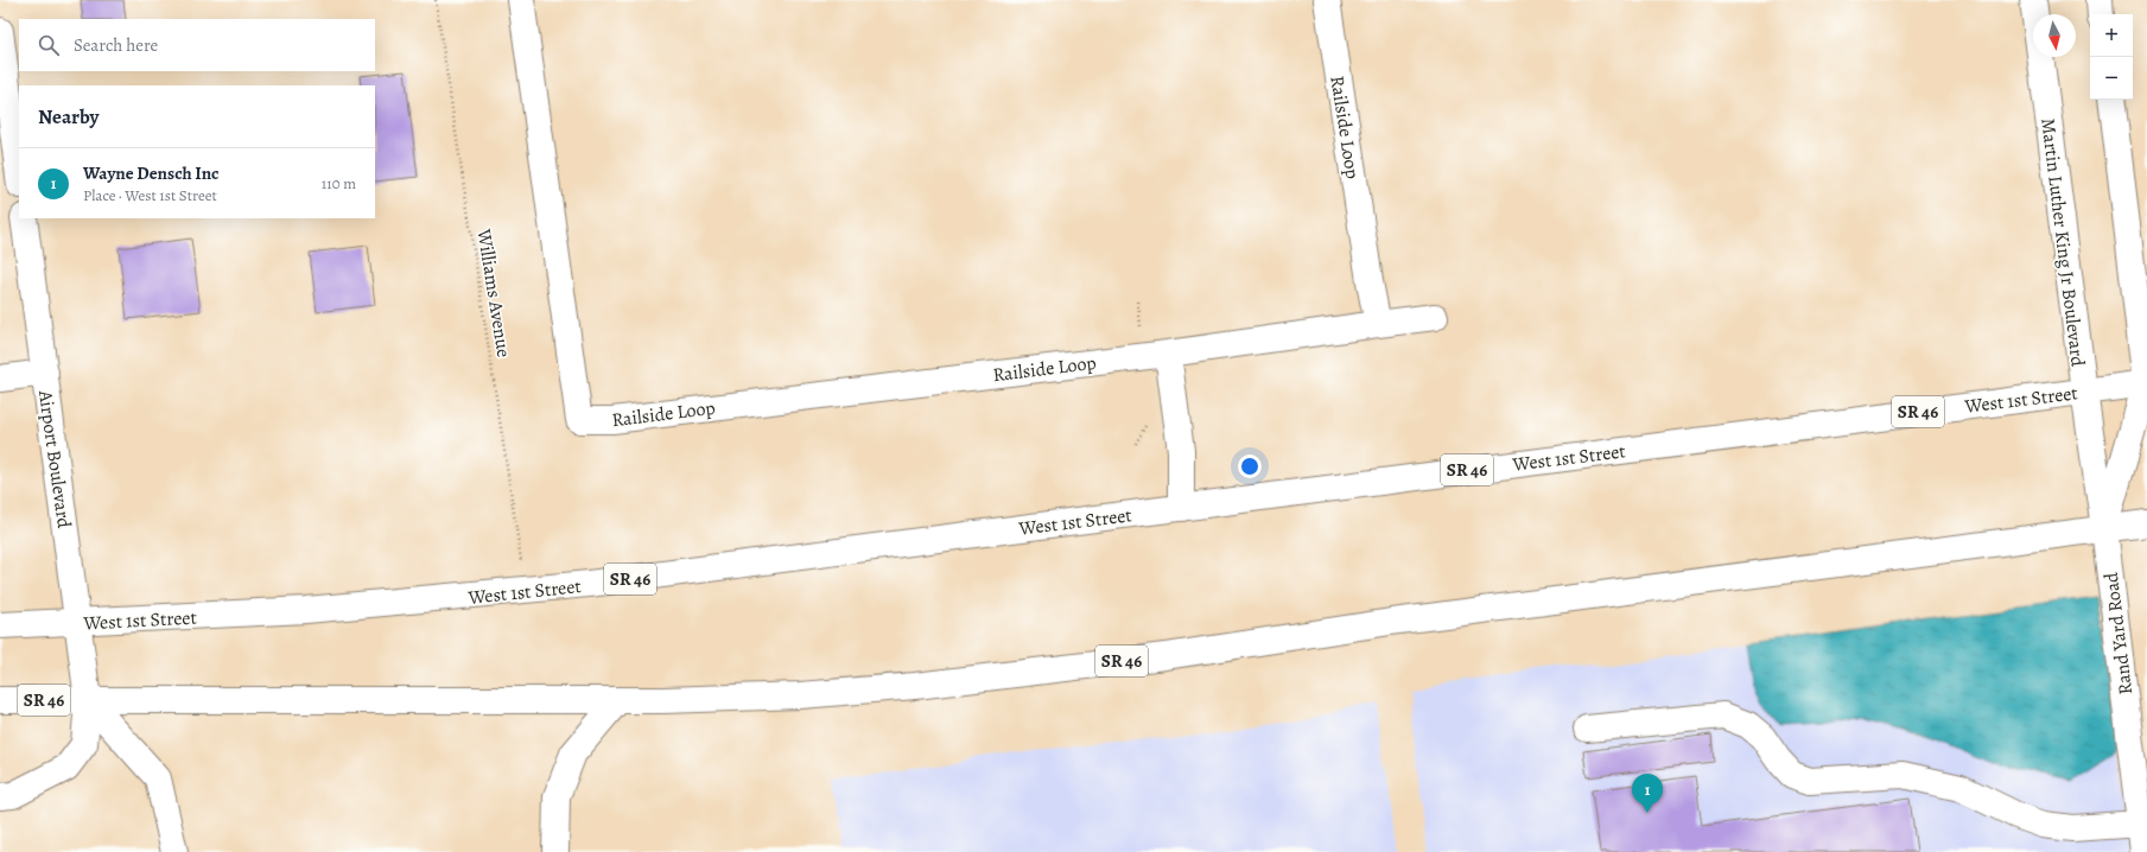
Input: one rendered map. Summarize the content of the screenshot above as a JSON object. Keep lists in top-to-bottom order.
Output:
{
  "streets": {
    "main road": [
      "Railside Loop",
      "Martin Luther King Jr Boulevard",
      "West 1st Street",
      "SR 46",
      "Airport Boulevard",
      "Rand Yard Road"
    ],
    "path": ["Williams Avenue"]
  },
  "crossings": [
    ["Martin Luther King Jr Boulevard", "West 1st Street"],
    ["Martin Luther King Jr Boulevard", "SR 46"],
    ["Martin Luther King Jr Boulevard", "Rand Yard Road"],
    ["Williams Avenue", "West 1st Street"],
    ["West 1st Street", "Airport Boulevard"],
    ["SR 46", "Airport Boulevard"],
    ["SR 46", "Rand Yard Road"]
  ],
  "north": "bottom",
  "page": {
    "map_buttons": ["+", "−"],
    "search": "Search here",
    "heading": "Nearby",
    "list": [
      {
        "mark": "1",
        "name": "Wayne Densch Inc",
        "note": "Place · West 1st Street",
        "value": "110 m"
      }
    ],
    "pins": "1"
  }
}
